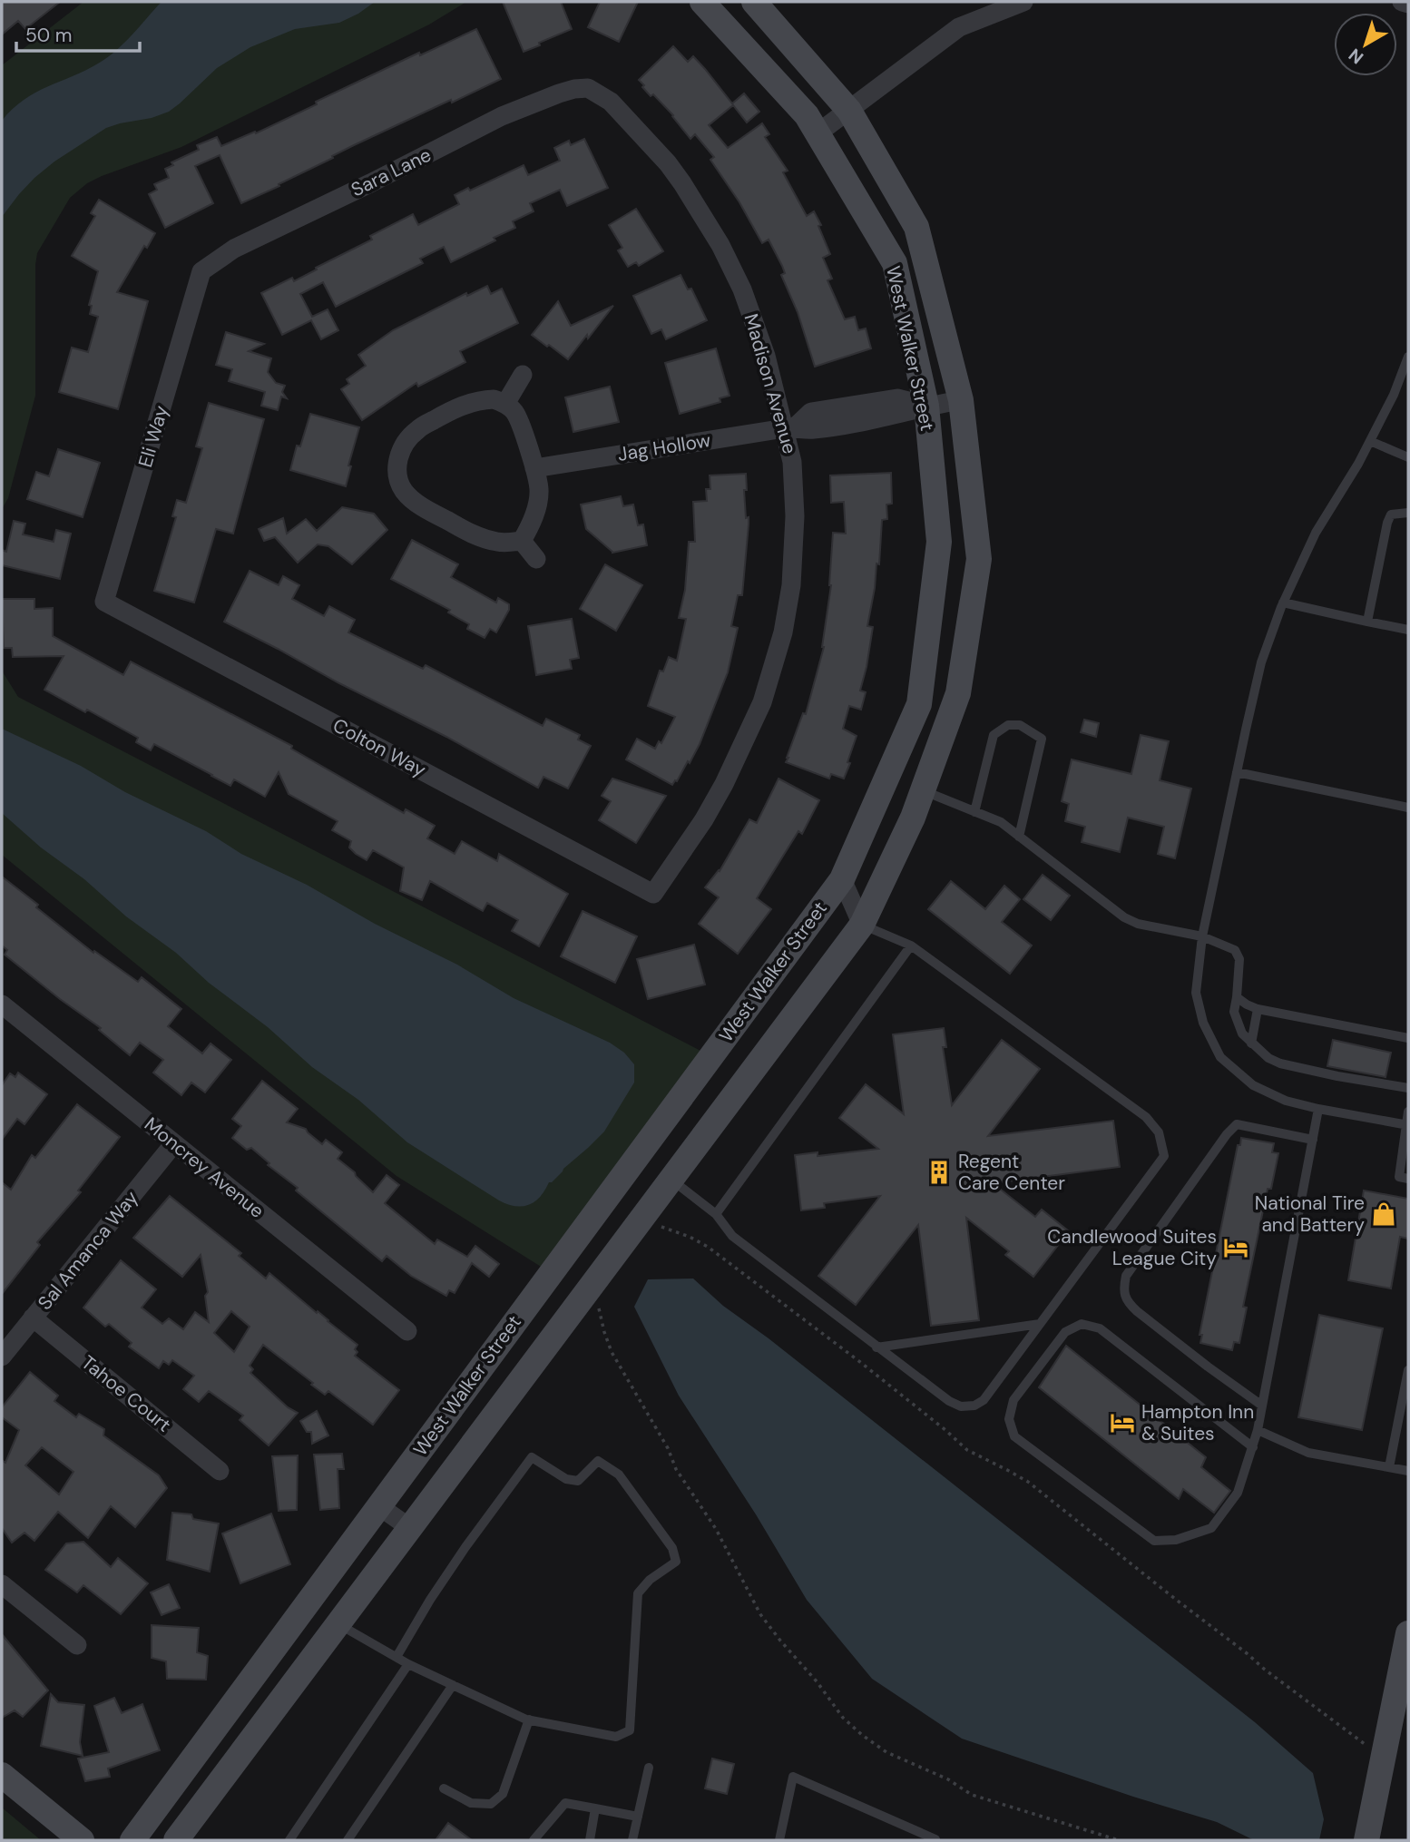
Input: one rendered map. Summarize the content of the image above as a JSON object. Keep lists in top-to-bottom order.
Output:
{
  "streets": {
    "street": [
      "Sara Lane",
      "West Walker Street",
      "Madison Avenue",
      "Eli Way",
      "Jag Hollow",
      "Colton Way",
      "Moncrey Avenue",
      "Sal Amanca Way",
      "Tahoe Court"
    ]
  },
  "crossings": [
    ["Sara Lane", "Madison Avenue"],
    ["Sara Lane", "Eli Way"],
    ["West Walker Street", "Jag Hollow"],
    ["Madison Avenue", "Jag Hollow"],
    ["Madison Avenue", "Colton Way"],
    ["Eli Way", "Colton Way"],
    ["Moncrey Avenue", "Sal Amanca Way"],
    ["Sal Amanca Way", "Tahoe Court"]
  ],
  "places": {
    "building": ["Regent Care Center"],
    "shop": ["National Tire and Battery"],
    "hotel": ["Candlewood Suites League City", "Hampton Inn & Suites"]
  },
  "scale_bar": "50 m",
  "north": "bottom left"
}
